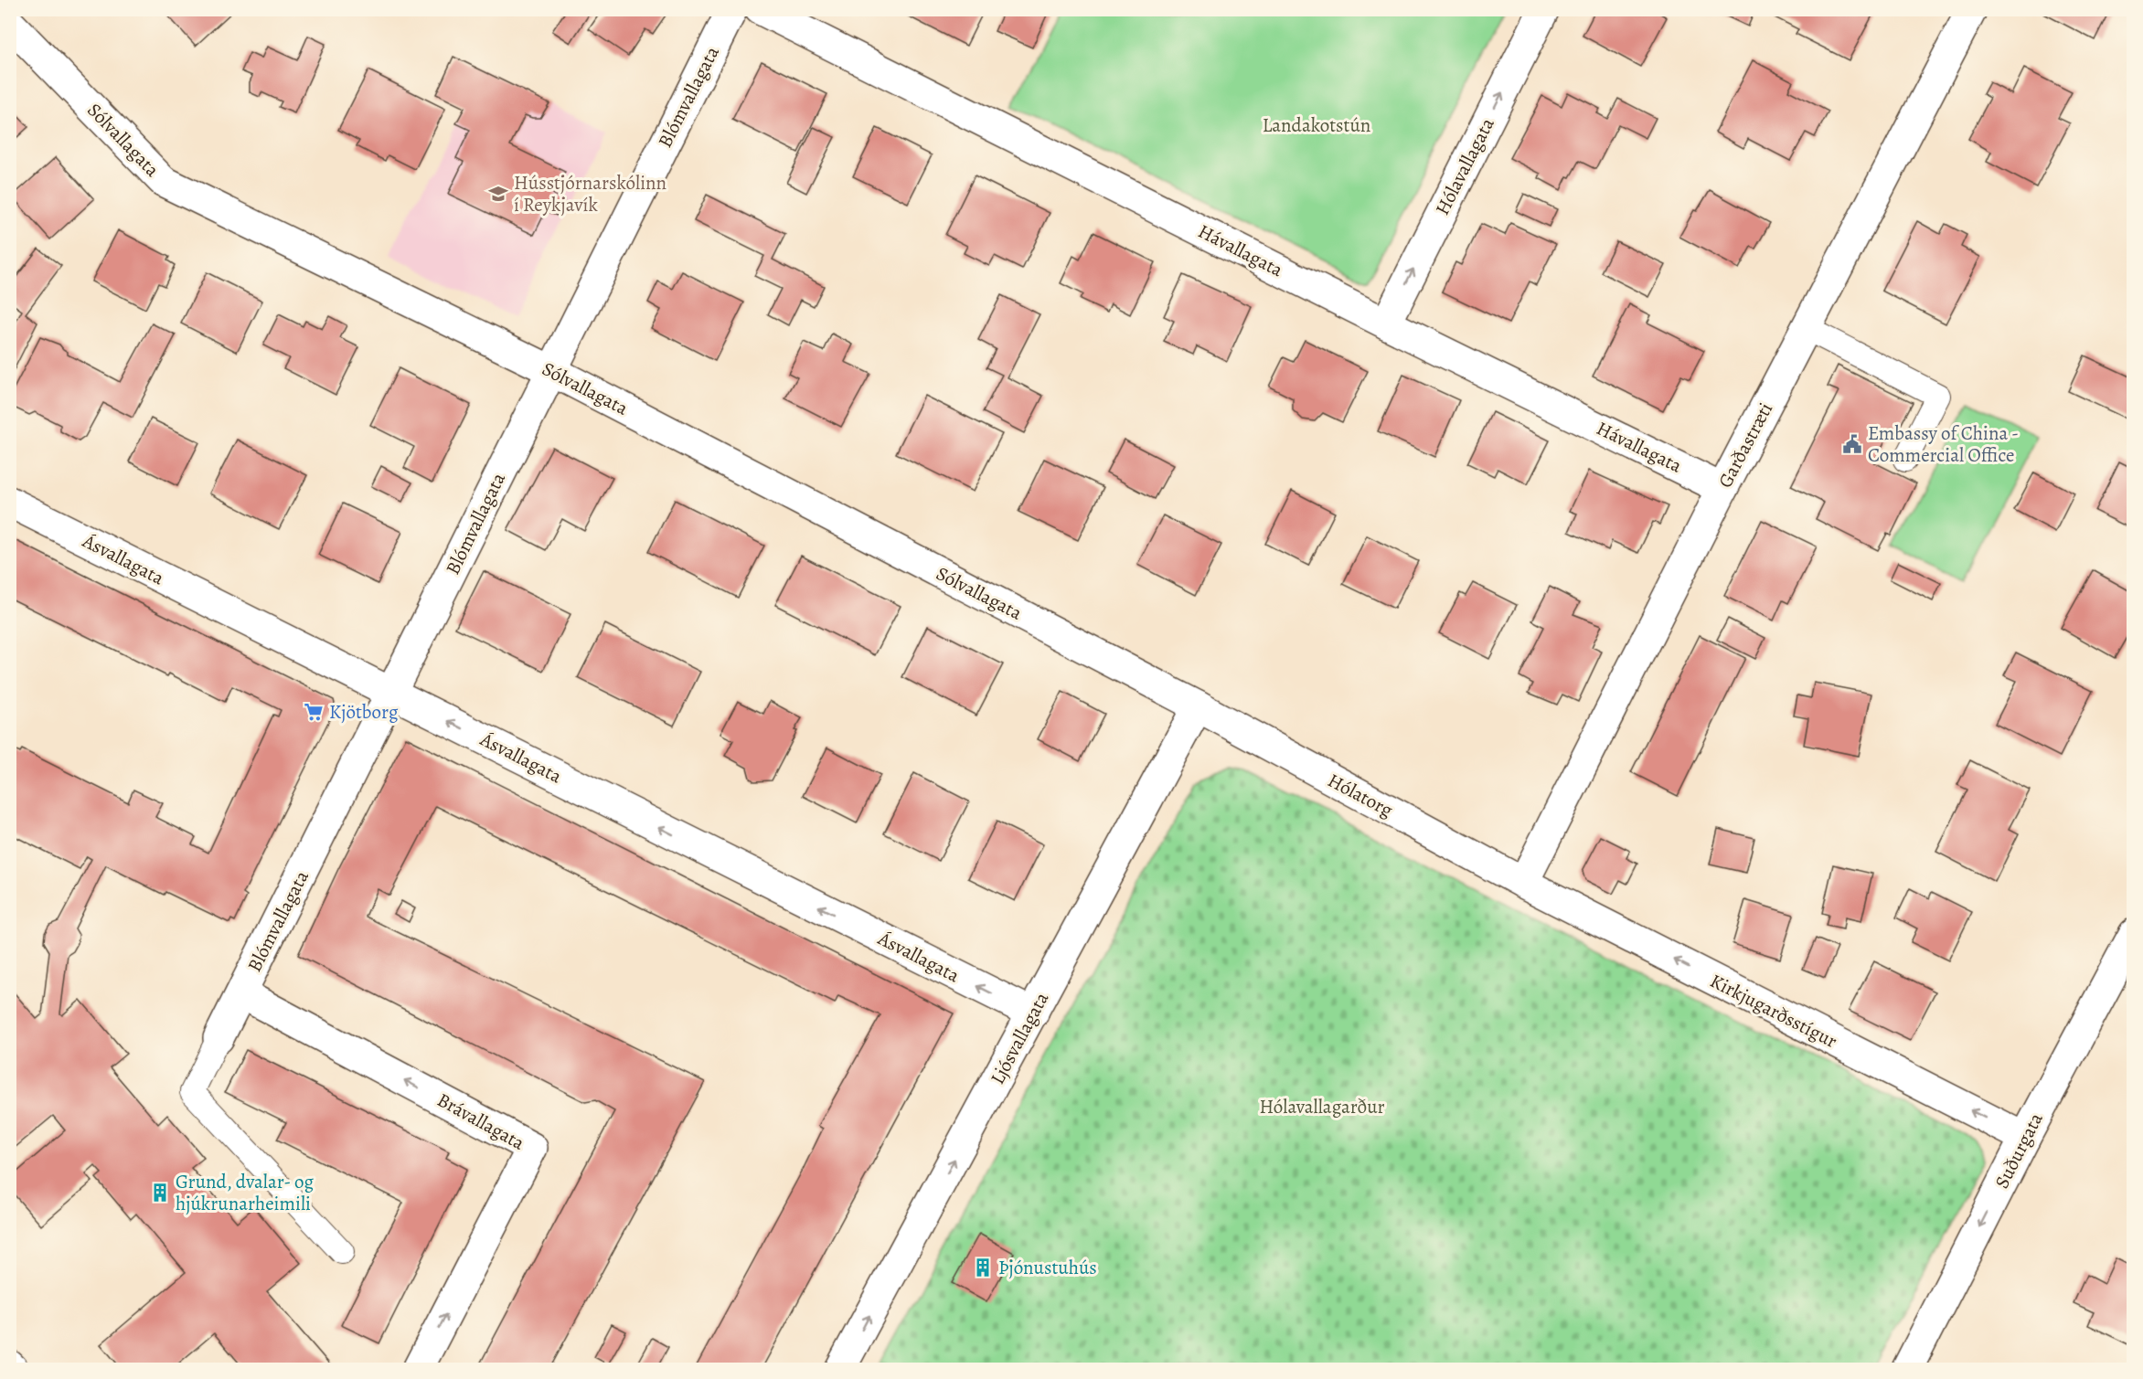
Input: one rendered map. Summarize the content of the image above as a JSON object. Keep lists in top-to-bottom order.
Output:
{
  "streets": {
    "street": [
      "Blómvallagata",
      "Sólvallagata",
      "Hólavallagata",
      "Hávallagata",
      "Garðastræti",
      "Ásvallagata",
      "Hólatorg",
      "Kirkjugarðsstígur",
      "Ljósvallagata",
      "Brávallagata",
      "Suðurgata"
    ]
  },
  "crossings": [
    ["Blómvallagata", "Sólvallagata"],
    ["Blómvallagata", "Ásvallagata"],
    ["Blómvallagata", "Brávallagata"],
    ["Sólvallagata", "Hólatorg"],
    ["Sólvallagata", "Ljósvallagata"],
    ["Hólavallagata", "Hávallagata"],
    ["Hávallagata", "Garðastræti"],
    ["Garðastræti", "Hólatorg"],
    ["Garðastræti", "Kirkjugarðsstígur"],
    ["Ásvallagata", "Ljósvallagata"],
    ["Hólatorg", "Kirkjugarðsstígur"],
    ["Hólatorg", "Ljósvallagata"],
    ["Kirkjugarðsstígur", "Suðurgata"]
  ],
  "one_way": [
    "Hólavallagata",
    "Ásvallagata",
    "Kirkjugarðsstígur",
    "Ljósvallagata",
    "Suðurgata"
  ],
  "parks": ["Landakotstún", "Hólavallagarður"],
  "places": {
    "school or university": ["Hússtjórnarskólinn í Reykjavík"],
    "public building": ["Embassy of China - Commercial Office"],
    "supermarket": ["Kjötborg"],
    "building": ["Grund, dvalar- og hjúkrunarheimili", "Þjónustuhús"]
  }
}
